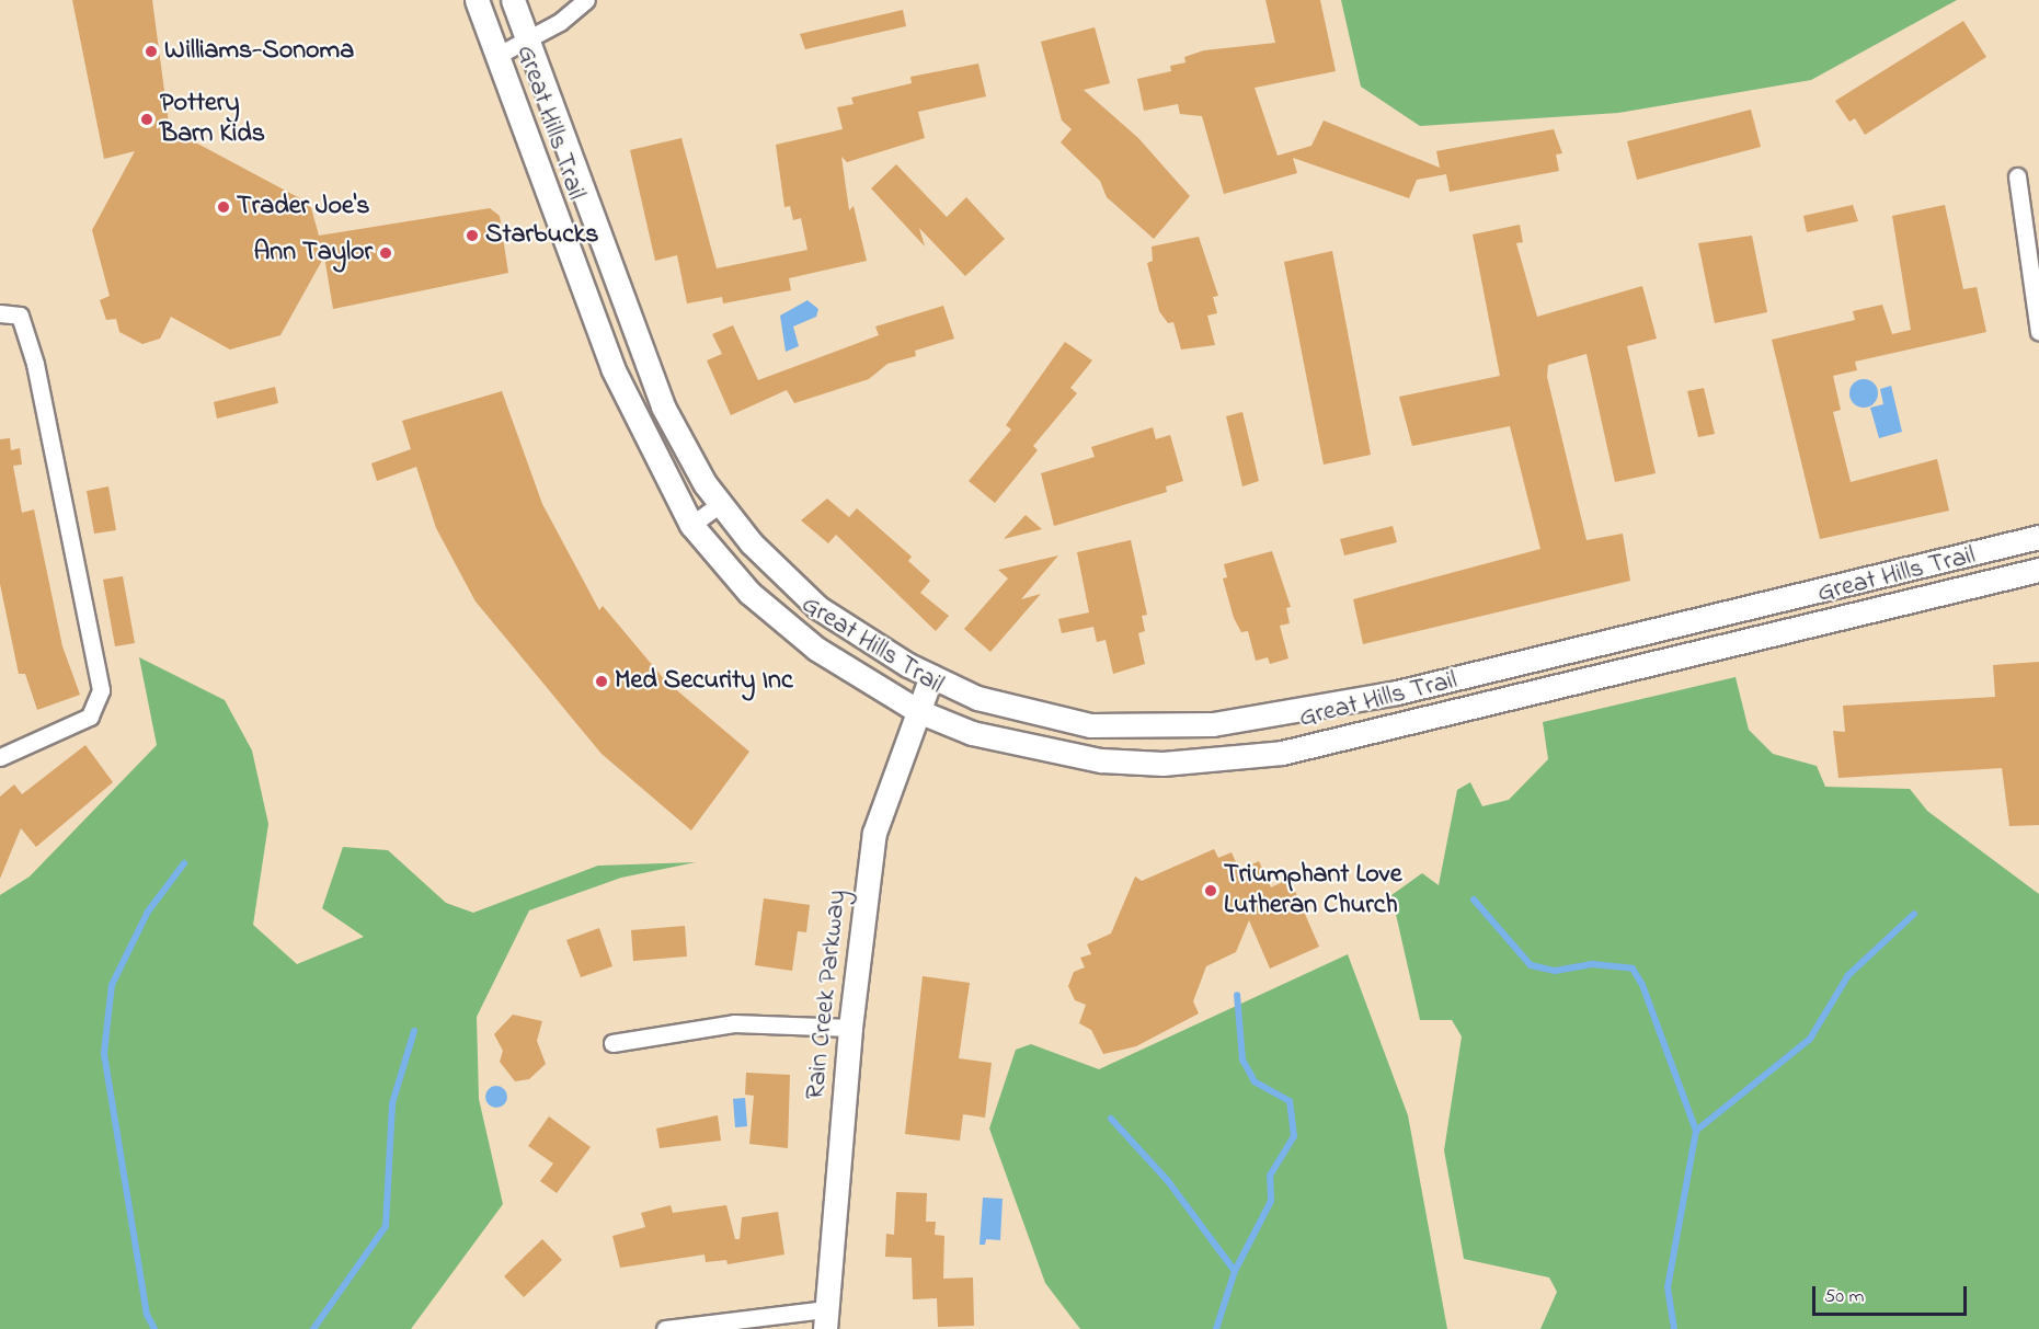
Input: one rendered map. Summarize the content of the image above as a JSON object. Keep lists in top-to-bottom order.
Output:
{
  "streets": {
    "street": ["Great Hills Trail", "Rain Creek Parkway"]
  },
  "crossings": [
    ["Great Hills Trail", "Rain Creek Parkway"]
  ],
  "places": [
    "Williams-Sonoma",
    "Pottery Barn Kids",
    "Trader Joe's",
    "Starbucks",
    "Ann Taylor",
    "Med Security Inc",
    "Triumphant Love Lutheran Church"
  ],
  "scale_bar": "50 m"
}
